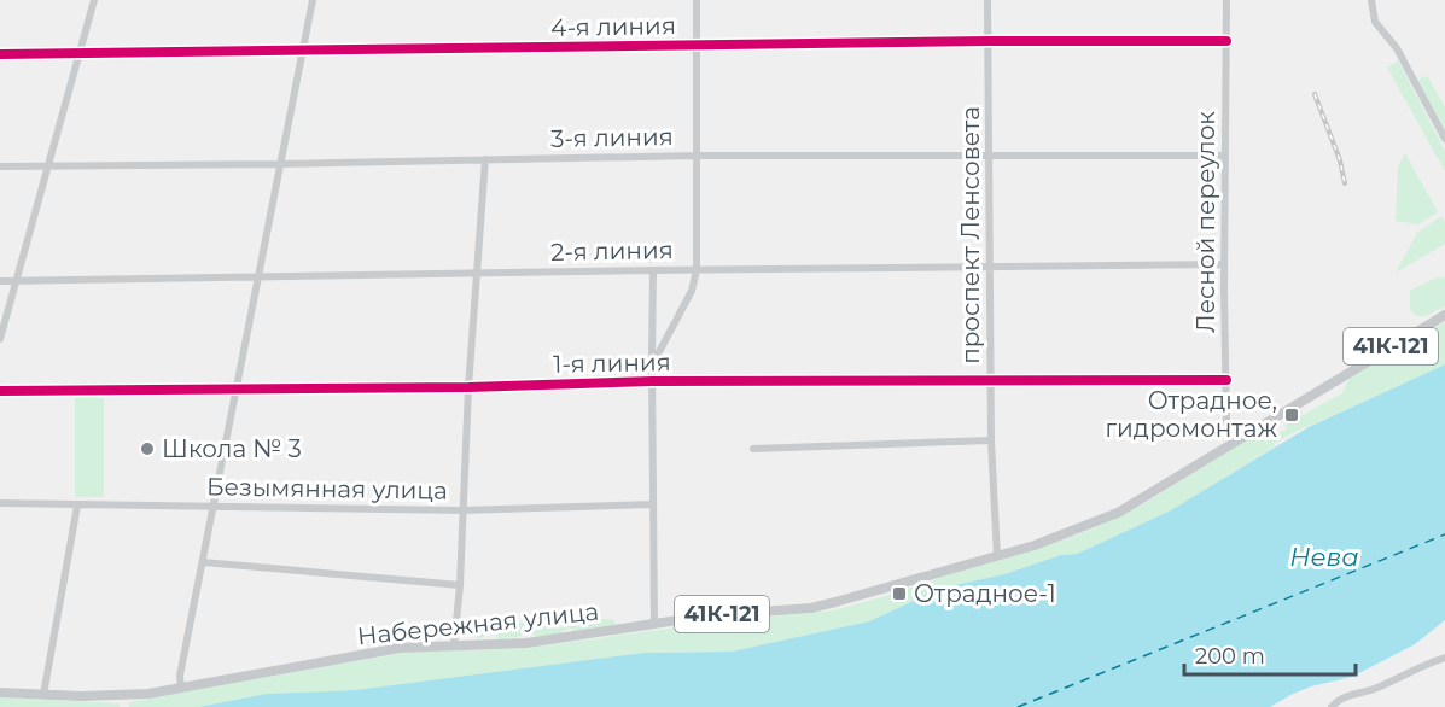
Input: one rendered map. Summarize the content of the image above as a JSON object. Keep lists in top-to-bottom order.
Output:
{
  "streets": {
    "main road": ["41К-121", "Набережная улица"],
    "street": [
      "4-я линия",
      "3-я линия",
      "Лесной переулок",
      "проспект Ленсовета",
      "2-я линия",
      "1-я линия",
      "Безымянная улица"
    ]
  },
  "crossings": [
    ["4-я линия", "Лесной переулок"],
    ["4-я линия", "проспект Ленсовета"],
    ["3-я линия", "Лесной переулок"],
    ["3-я линия", "проспект Ленсовета"],
    ["Лесной переулок", "2-я линия"],
    ["Лесной переулок", "41К-121"],
    ["Лесной переулок", "1-я линия"],
    ["Лесной переулок", "Набережная улица"],
    ["проспект Ленсовета", "2-я линия"],
    ["проспект Ленсовета", "1-я линия"],
    ["проспект Ленсовета", "Набережная улица"],
    ["41К-121", "Набережная улица"]
  ],
  "water": ["Нева"],
  "places": {
    "transit": ["Отрадное, гидромонтаж", "Отрадное-1"],
    "other": ["Школа № 3"]
  },
  "scale_bar": "200 m"
}
